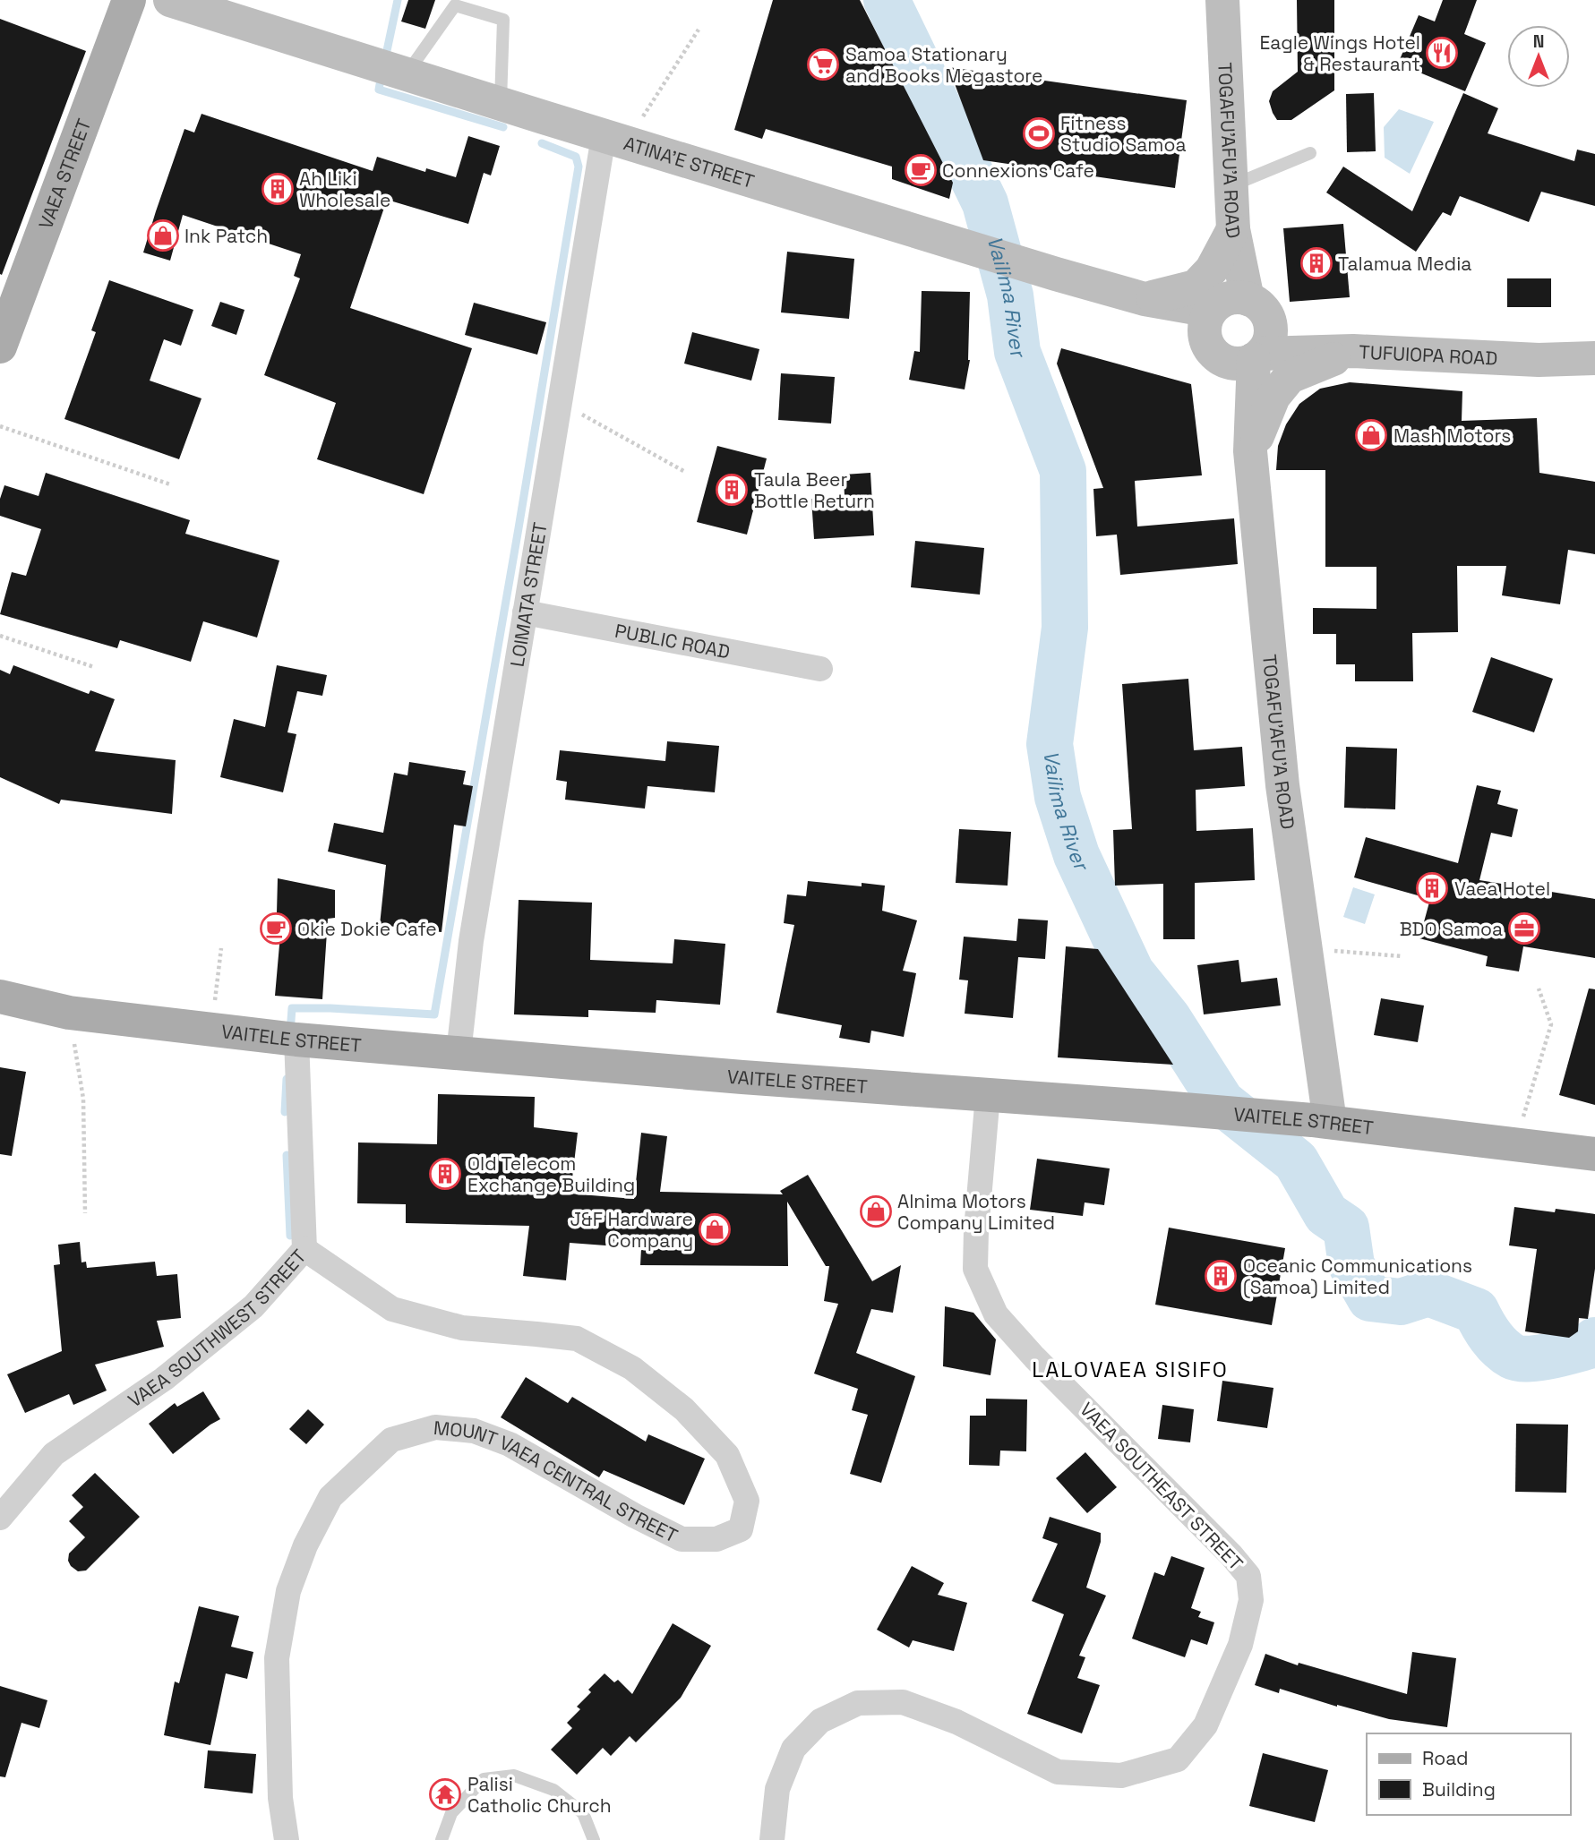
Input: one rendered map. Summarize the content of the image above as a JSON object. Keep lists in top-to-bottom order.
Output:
{
  "streets": {
    "main road": [
      "TOGAFU'AFU'A ROAD",
      "ATINA'E STREET",
      "VAEA STREET",
      "TUFUIOPA ROAD",
      "VAITELE STREET"
    ],
    "street": [
      "LOIMATA STREET",
      "PUBLIC ROAD",
      "VAEA SOUTHWEST STREET",
      "MOUNT VAEA CENTRAL STREET",
      "VAEA SOUTHEAST STREET"
    ]
  },
  "crossings": [
    ["TOGAFU'AFU'A ROAD", "TUFUIOPA ROAD"],
    ["TOGAFU'AFU'A ROAD", "VAITELE STREET"],
    ["ATINA'E STREET", "LOIMATA STREET"],
    ["LOIMATA STREET", "PUBLIC ROAD"],
    ["LOIMATA STREET", "VAITELE STREET"],
    ["VAITELE STREET", "VAEA SOUTHWEST STREET"],
    ["VAITELE STREET", "VAEA SOUTHEAST STREET"],
    ["VAEA SOUTHWEST STREET", "MOUNT VAEA CENTRAL STREET"]
  ],
  "districts": ["LALOVAEA SISIFO"],
  "water": ["Vailima River"],
  "places": {
    "restaurant": ["Eagle Wings Hotel & Restaurant"],
    "supermarket": ["Samoa Stationary and Books Megastore"],
    "sports": ["Fitness Studio Samoa"],
    "cafe": ["Connexions Cafe", "Okie Dokie Cafe"],
    "building": [
      "Ah Liki Wholesale",
      "Talamua Media",
      "Taula Beer Bottle Return",
      "Vaea Hotel",
      "Old Telecom Exchange Building",
      "Oceanic Communications (Samoa) Limited"
    ],
    "shop": [
      "Ink Patch",
      "Mash Motors",
      "Alnima Motors Company Limited",
      "J&F Hardware Company"
    ],
    "office": ["BDO Samoa"],
    "temple": ["Palisi Catholic Church"]
  },
  "legend": ["Road", "Building"],
  "north": "top"
}
